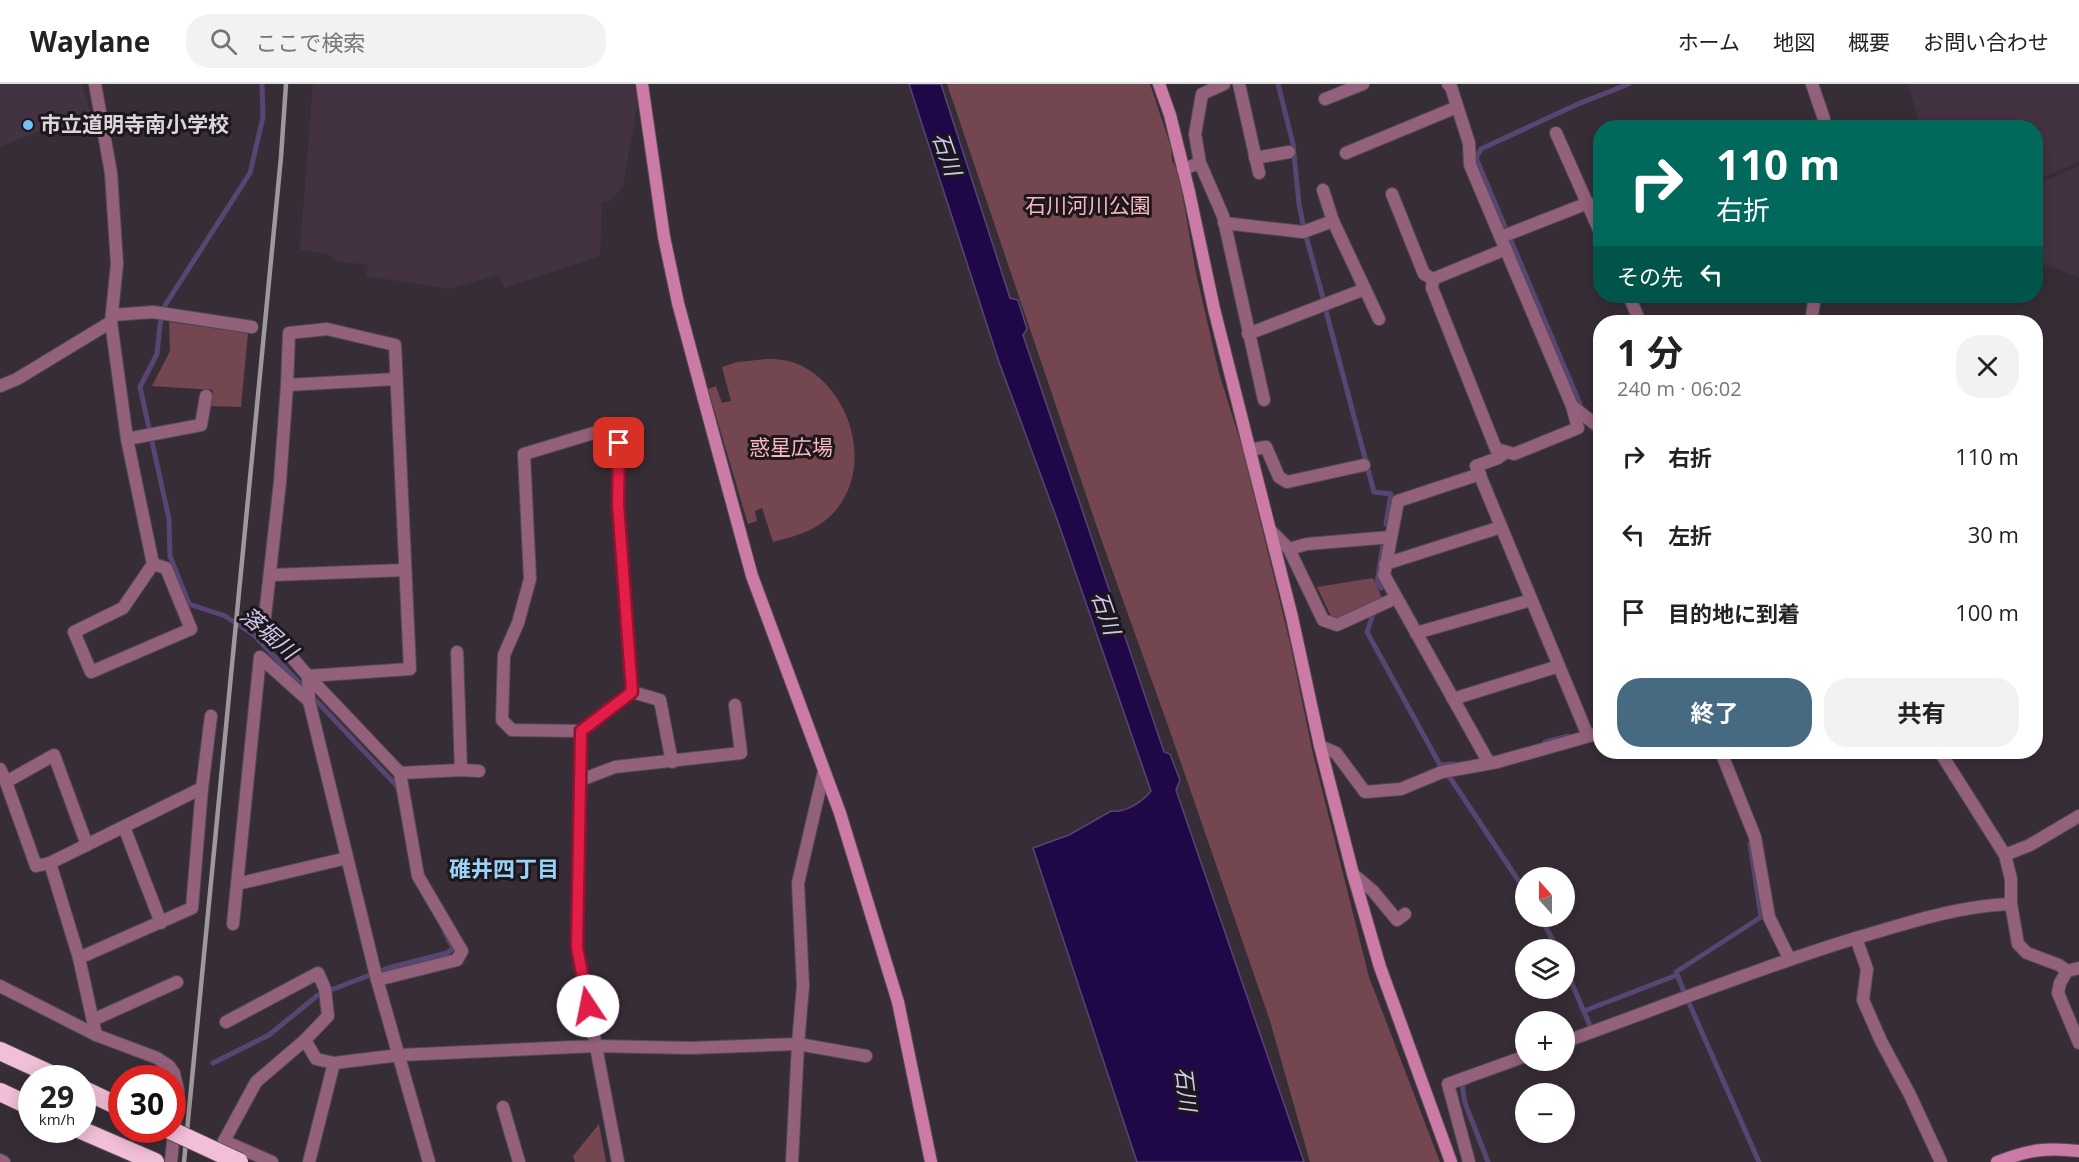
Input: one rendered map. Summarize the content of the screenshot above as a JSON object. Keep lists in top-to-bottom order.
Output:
{
  "districts": ["碓井四丁目"],
  "water": ["石川", "落堀川"],
  "parks": ["石川河川公園", "惑星広場"],
  "places": ["市立道明寺南小学校"],
  "north": "top",
  "page": {
    "header": "Waylane",
    "search": "ここで検索",
    "nav": [
      "ホーム",
      "地図",
      "概要",
      "お問い合わせ"
    ],
    "turn": ["110 m", "右折"],
    "then": "その先",
    "heading": ["1 分", "240 m · 06:02"],
    "list": [
      {
        "name": "右折",
        "value": "110 m"
      },
      {
        "name": "左折",
        "value": "30 m"
      },
      {
        "name": "目的地に到着",
        "value": "100 m"
      }
    ],
    "buttons": ["終了", "共有"],
    "map_buttons": ["+", "−"],
    "speed": "29 km/h",
    "limit": "30"
  }
}
